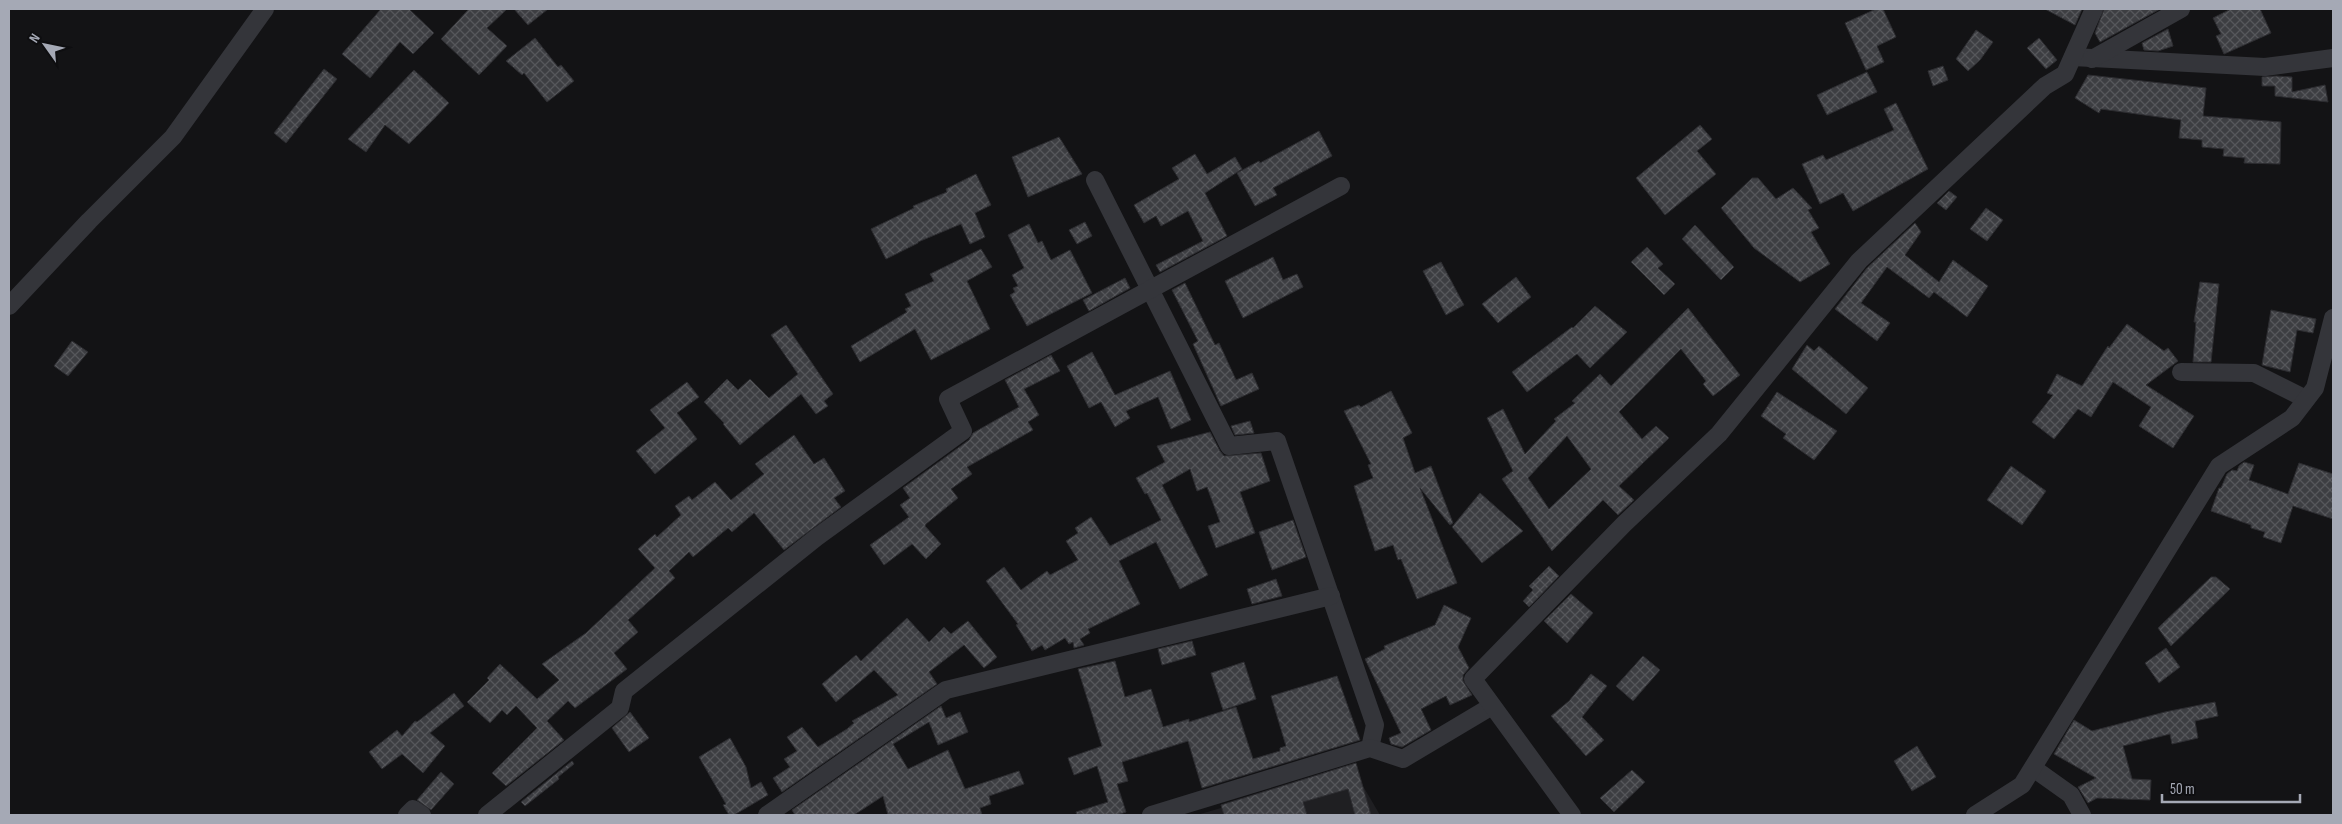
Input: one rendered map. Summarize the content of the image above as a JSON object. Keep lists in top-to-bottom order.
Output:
{
  "scale_bar": "50 m",
  "north": "top left"
}
